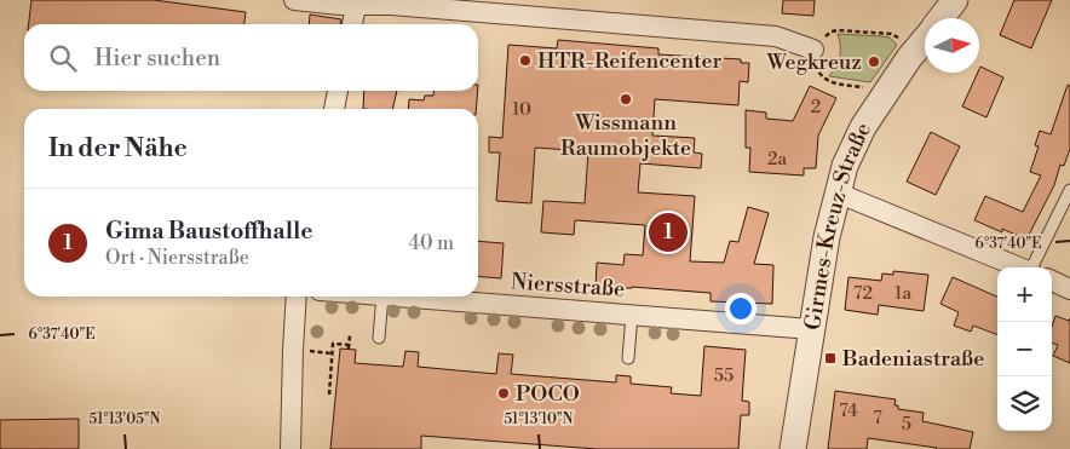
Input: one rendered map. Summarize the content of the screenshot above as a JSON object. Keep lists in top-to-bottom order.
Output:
{
  "streets": {
    "street": ["Girmes-Kreuz-Straße", "Niersstraße"]
  },
  "crossings": [
    ["Girmes-Kreuz-Straße", "Niersstraße"]
  ],
  "places": {
    "other": [
      "HTR-Reifencenter",
      "Wegkreuz",
      "Wissmann Raumobjekte",
      "POCO"
    ],
    "transit": ["Badeniastraße"]
  },
  "house_numbers": [
    "2",
    "10",
    "2a",
    "72",
    "1a",
    "55",
    "74",
    "7",
    "5"
  ],
  "north": "right",
  "page": {
    "search": "Hier suchen",
    "heading": "In der Nähe",
    "list": [
      {
        "mark": "1",
        "name": "Gima Baustoffhalle",
        "note": "Ort · Niersstraße",
        "value": "40 m"
      }
    ],
    "pins": "1",
    "map_buttons": ["+", "−"]
  },
  "coordinates": ["6°37'40\"E", "51°13'05\"N", "51°13'10\"N"]
}
